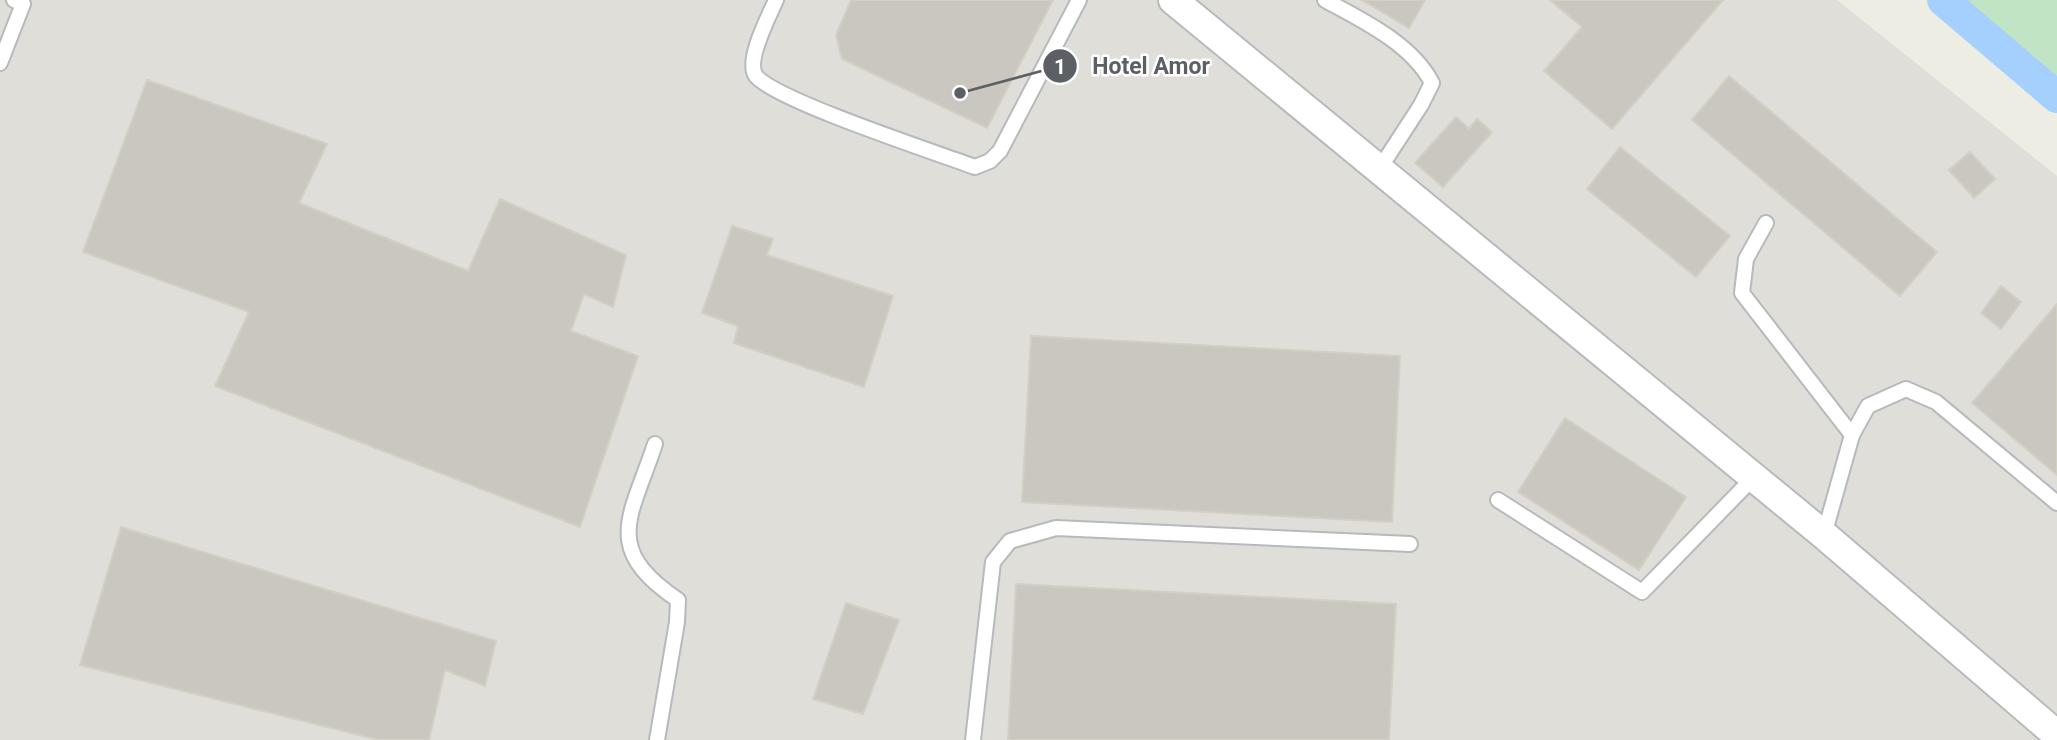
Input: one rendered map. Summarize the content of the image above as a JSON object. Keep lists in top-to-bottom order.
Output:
{
  "places": ["Hotel Amor"]
}
